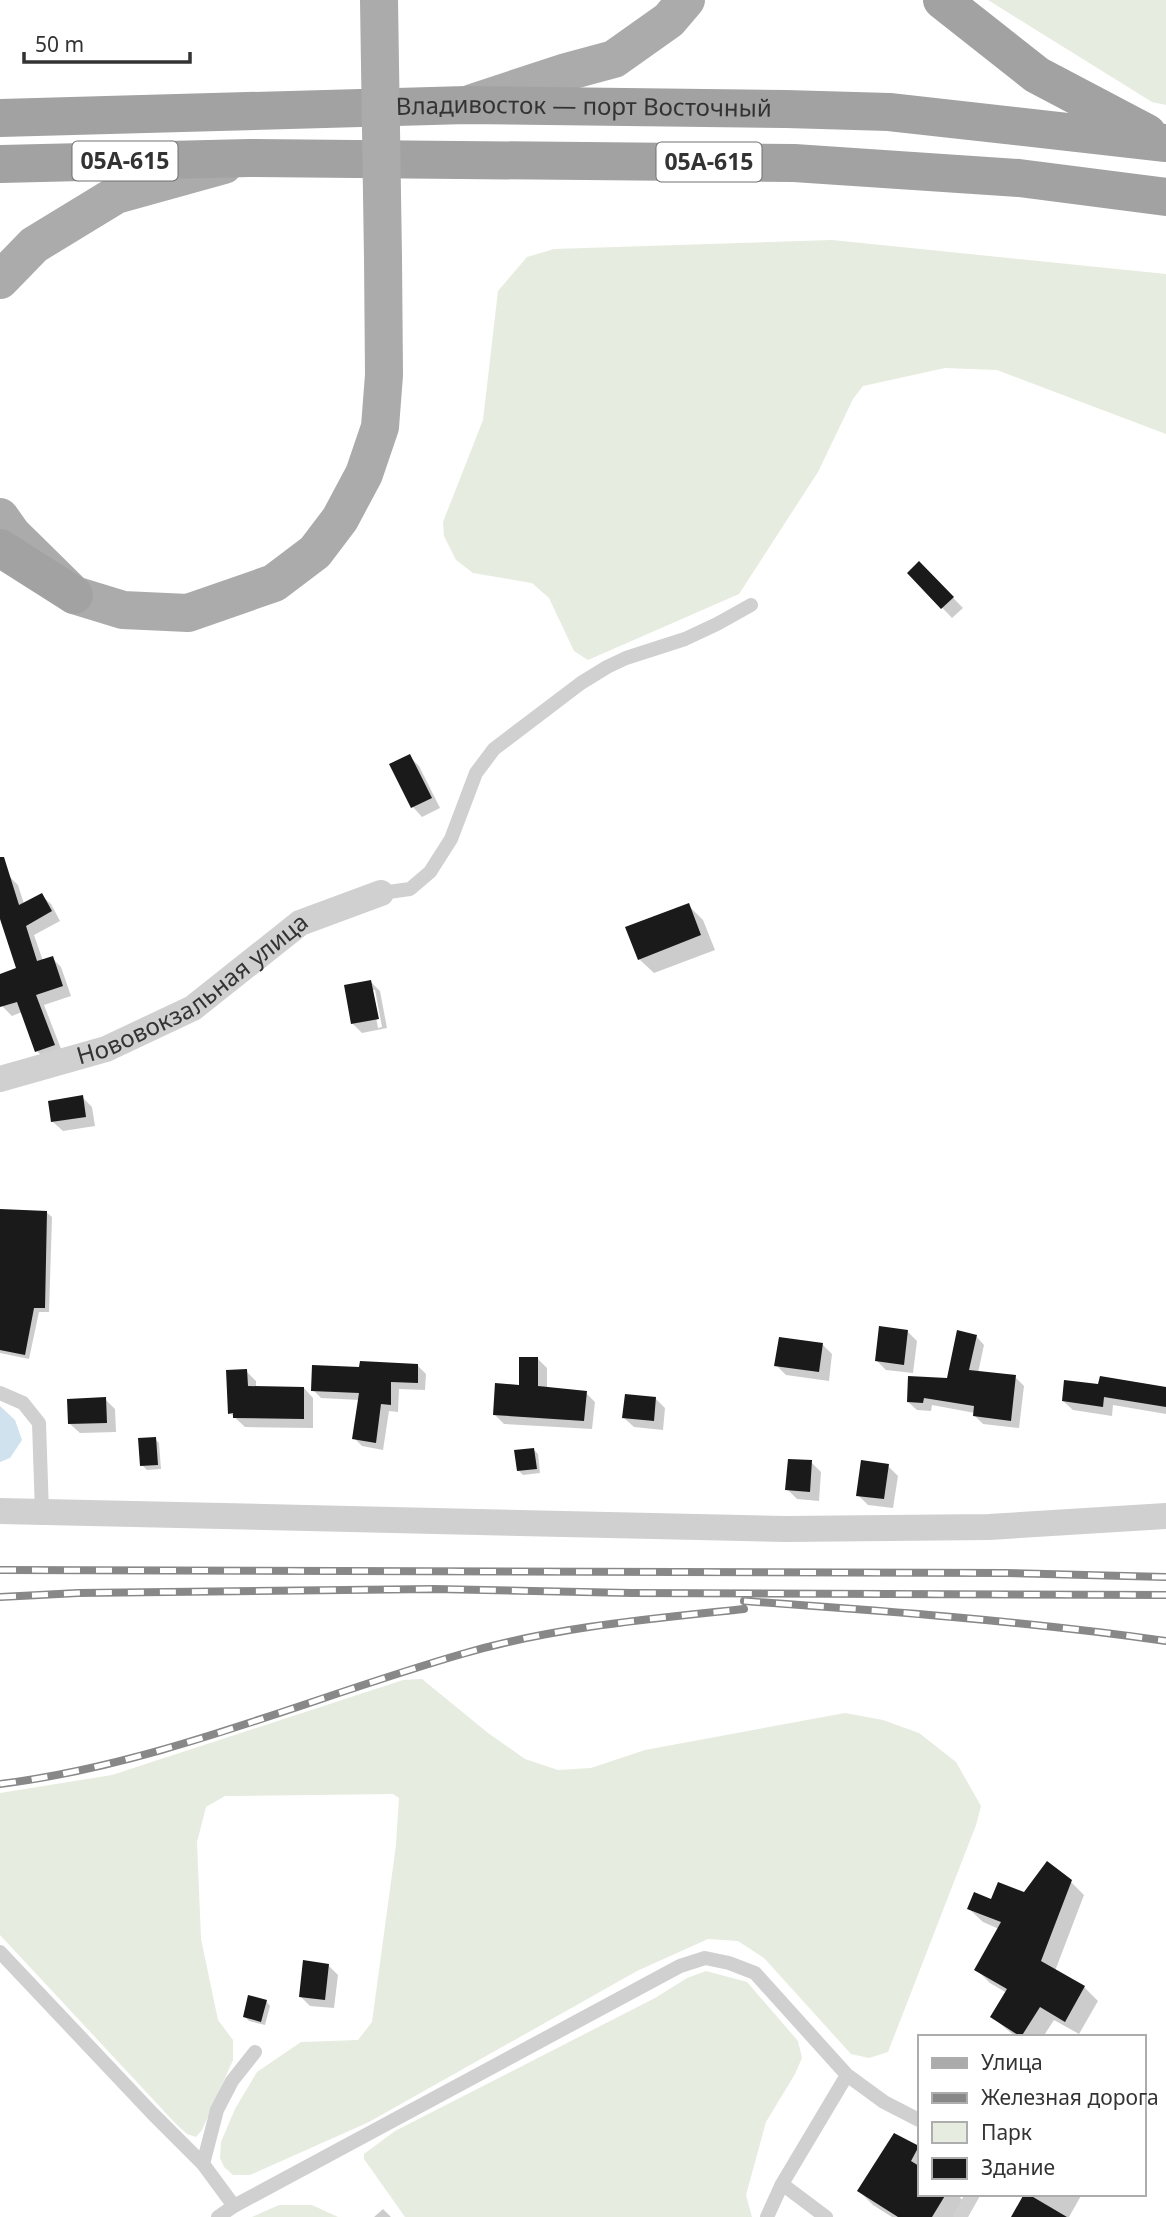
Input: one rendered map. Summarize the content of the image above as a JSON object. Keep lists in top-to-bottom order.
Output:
{
  "streets": {
    "highway": ["Владивосток — порт Восточный", "05А-615"],
    "street": ["Нововокзальная улица"]
  },
  "legend": [
    "Улица",
    "Железная дорога",
    "Парк",
    "Здание"
  ],
  "scale_bar": "50 m"
}
